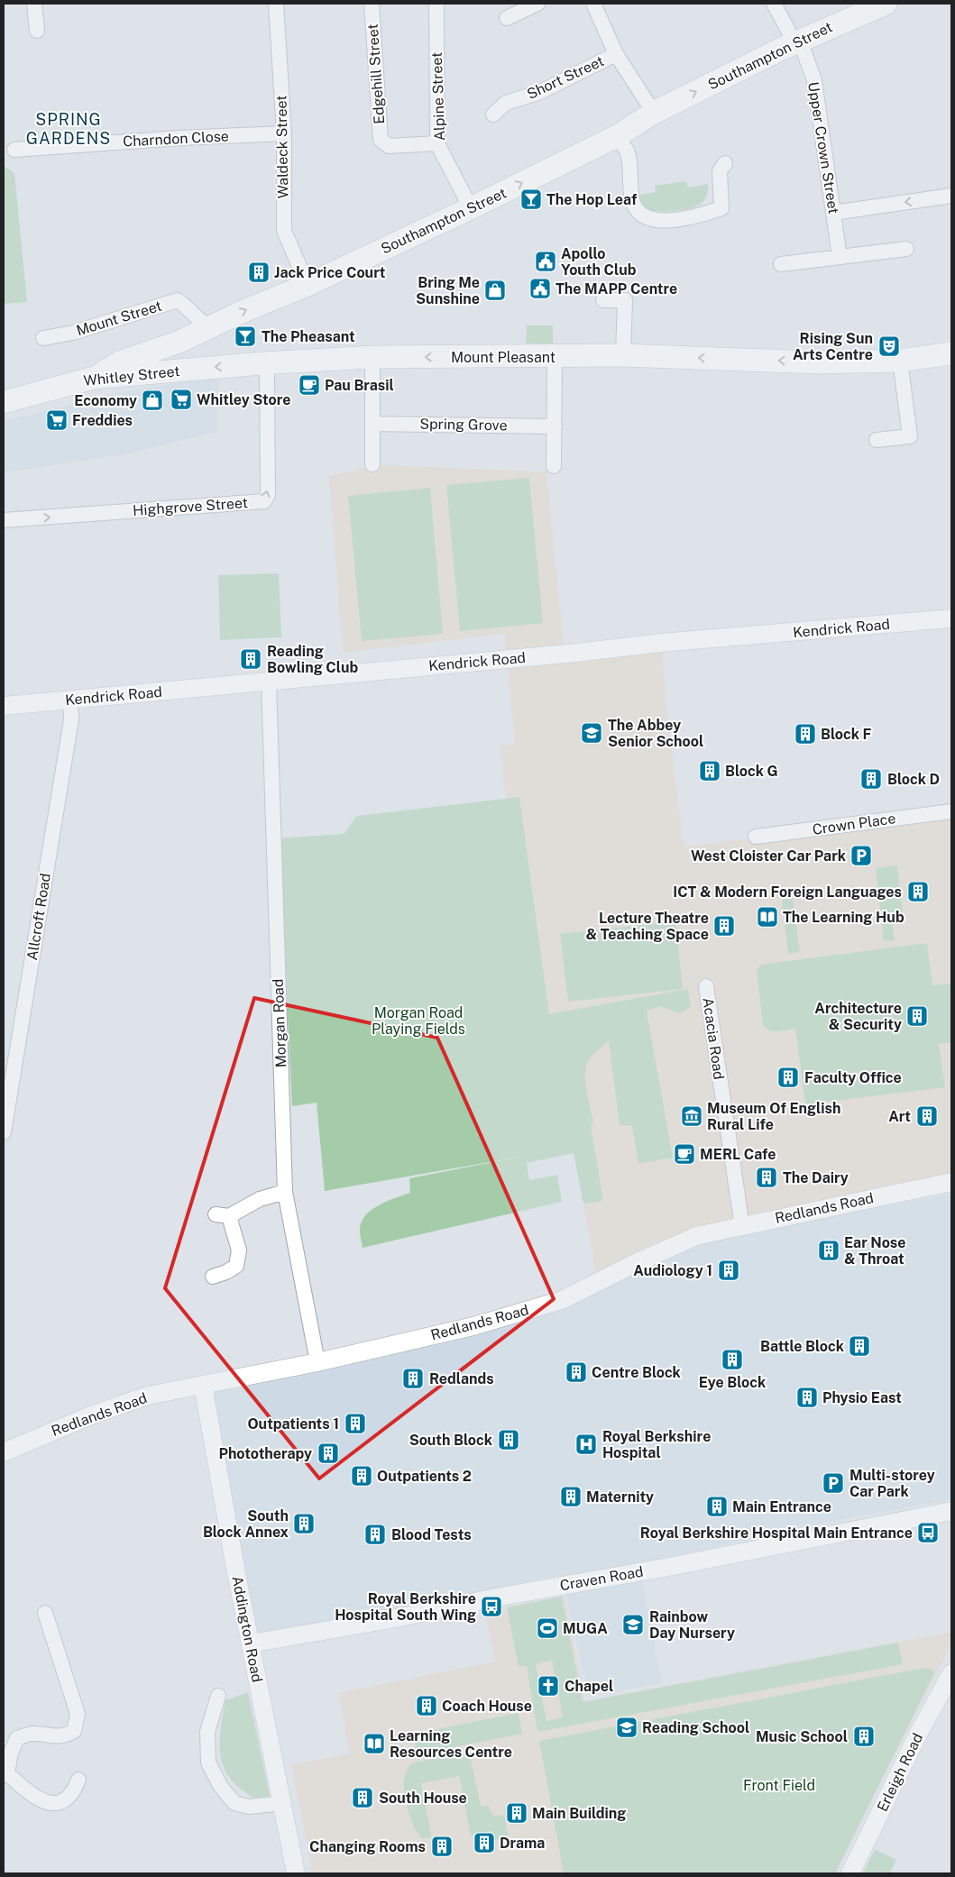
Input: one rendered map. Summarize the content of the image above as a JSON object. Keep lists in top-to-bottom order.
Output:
{
  "streets": {
    "main road": ["Southampton Street", "Mount Pleasant", "Whitley Street"],
    "street": [
      "Edgehill Street",
      "Short Street",
      "Alpine Street",
      "Charndon Close",
      "Waldeck Street",
      "Upper Crown Street",
      "Mount Street",
      "Spring Grove",
      "Highgrove Street",
      "Kendrick Road",
      "Crown Place",
      "Allcroft Road",
      "Morgan Road",
      "Acacia Road",
      "Redlands Road",
      "Craven Road",
      "Addington Road",
      "Erleigh Road"
    ]
  },
  "crossings": [
    ["Southampton Street", "Alpine Street"],
    ["Southampton Street", "Waldeck Street"],
    ["Southampton Street", "Upper Crown Street"],
    ["Southampton Street", "Mount Street"],
    ["Southampton Street", "Whitley Street"],
    ["Edgehill Street", "Alpine Street"],
    ["Charndon Close", "Waldeck Street"],
    ["Mount Pleasant", "Whitley Street"],
    ["Mount Pleasant", "Highgrove Street"],
    ["Whitley Street", "Highgrove Street"],
    ["Kendrick Road", "Allcroft Road"],
    ["Kendrick Road", "Morgan Road"],
    ["Morgan Road", "Redlands Road"],
    ["Acacia Road", "Redlands Road"],
    ["Redlands Road", "Addington Road"],
    ["Craven Road", "Addington Road"]
  ],
  "one_way": ["Southampton Street", "Mount Pleasant", "Whitley Street"],
  "districts": ["SPRING GARDENS"],
  "parks": ["Morgan Road Playing Fields", "Front Field"],
  "places": {
    "bar": ["The Hop Leaf", "The Pheasant"],
    "public building": ["Apollo Youth Club", "The MAPP Centre"],
    "building": [
      "Jack Price Court",
      "Reading Bowling Club",
      "Block F",
      "Block G",
      "Block D",
      "ICT & Modern Foreign Languages",
      "Lecture Theatre & Teaching Space",
      "Architecture & Security",
      "Faculty Office",
      "Art",
      "The Dairy",
      "Ear Nose & Throat",
      "Audiology 1",
      "Battle Block",
      "Eye Block",
      "Centre Block",
      "Redlands",
      "Physio East",
      "Outpatients 1",
      "South Block",
      "Phototherapy",
      "Outpatients 2",
      "Maternity",
      "Main Entrance",
      "South Block Annex",
      "Blood Tests",
      "Coach House",
      "Music School",
      "South House",
      "Main Building",
      "Drama",
      "Changing Rooms"
    ],
    "shop": ["Bring Me Sunshine", "Economy"],
    "theatre": ["Rising Sun Arts Centre"],
    "cafe": ["Pau Brasil", "MERL Cafe"],
    "supermarket": ["Whitley Store", "Freddies"],
    "school or university": ["The Abbey Senior School", "Rainbow Day Nursery", "Reading School"],
    "parking": ["West Cloister Car Park", "Multi-storey Car Park"],
    "library": ["The Learning Hub", "Learning Resources Centre"],
    "museum": ["Museum Of English Rural Life"],
    "hospital": ["Royal Berkshire Hospital"],
    "bus stop": ["Royal Berkshire Hospital Main Entrance", "Royal Berkshire Hospital South Wing"],
    "sports": ["MUGA"],
    "church": ["Chapel"]
  }
}
